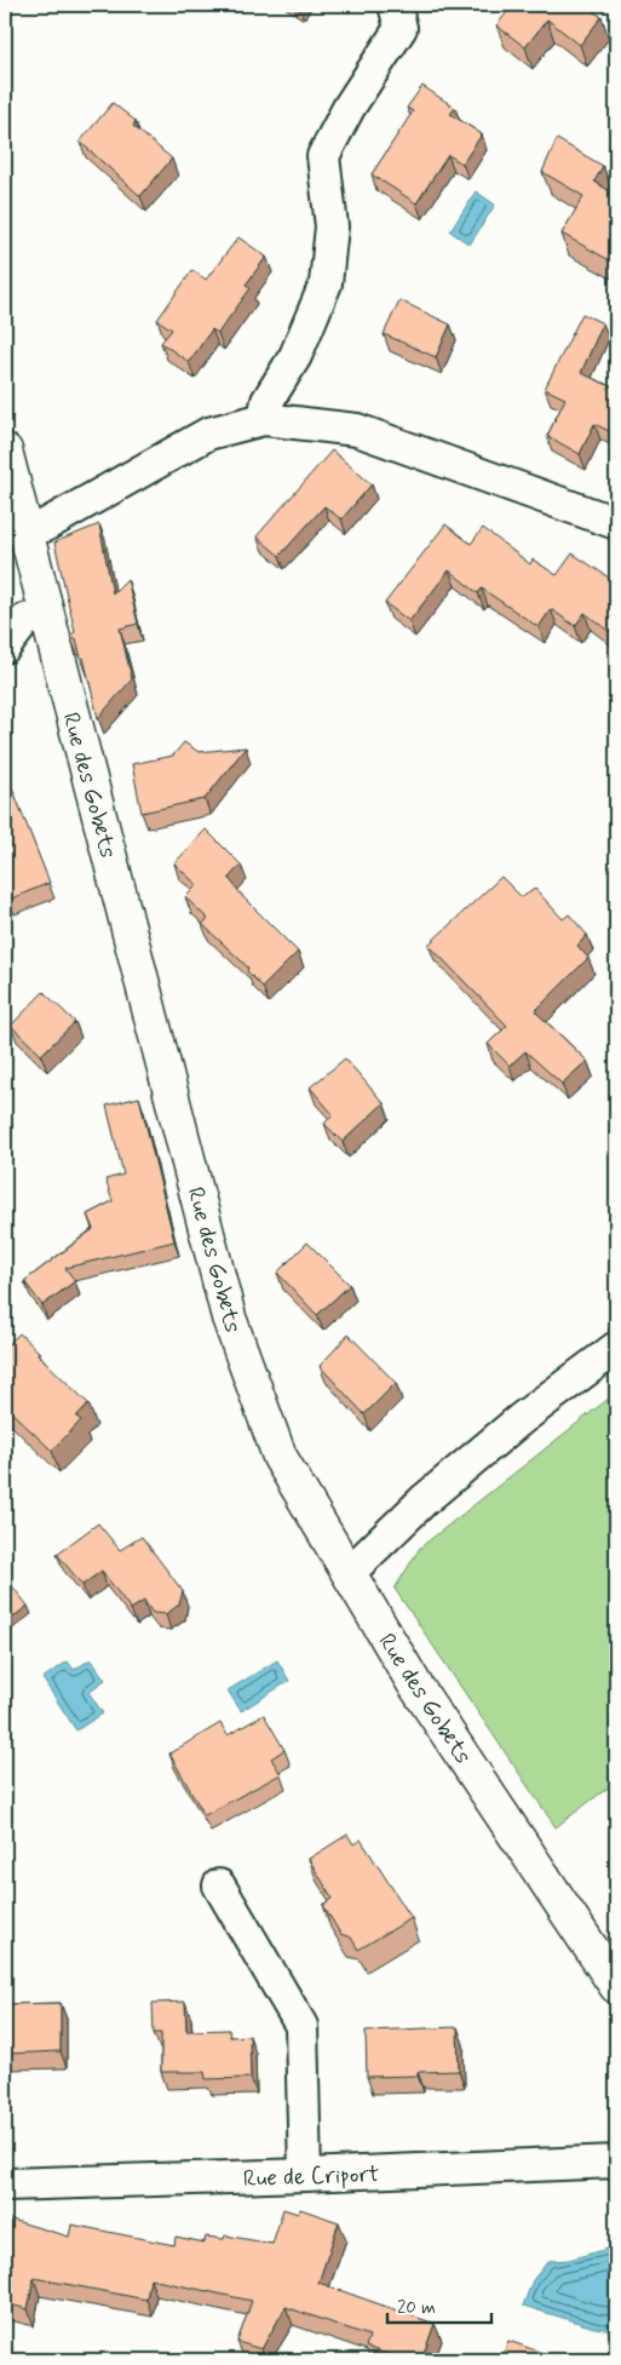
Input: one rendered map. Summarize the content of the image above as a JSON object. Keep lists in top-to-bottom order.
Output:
{
  "streets": {
    "main road": ["Rue des Gobets"],
    "street": ["Rue de Criport"]
  },
  "scale_bar": "20 m"
}
